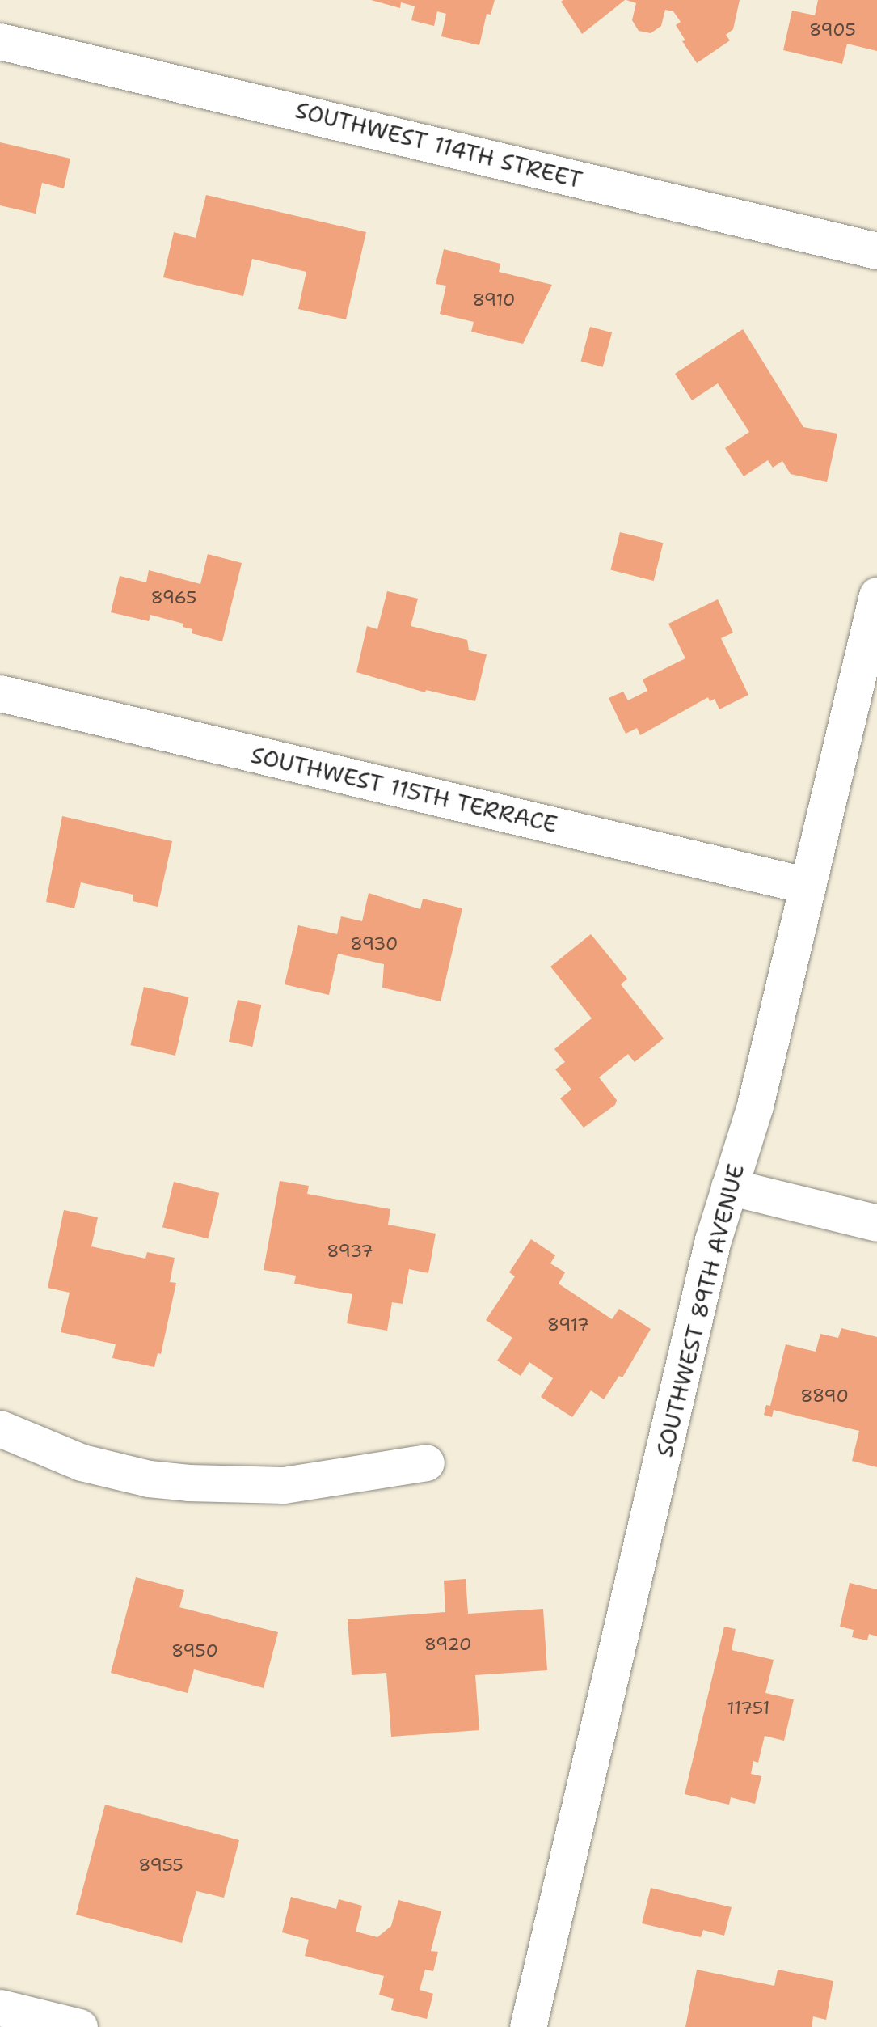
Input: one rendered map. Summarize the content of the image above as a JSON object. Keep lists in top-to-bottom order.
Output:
{
  "streets": {
    "street": ["SOUTHWEST 114TH STREET", "SOUTHWEST 115TH TERRACE", "SOUTHWEST 89TH AVENUE"]
  },
  "crossings": [
    ["SOUTHWEST 115TH TERRACE", "SOUTHWEST 89TH AVENUE"]
  ],
  "house_numbers": [
    "8905",
    "8910",
    "8965",
    "8930",
    "8937",
    "8917",
    "8890",
    "8920",
    "8950",
    "11751",
    "8955"
  ]
}
